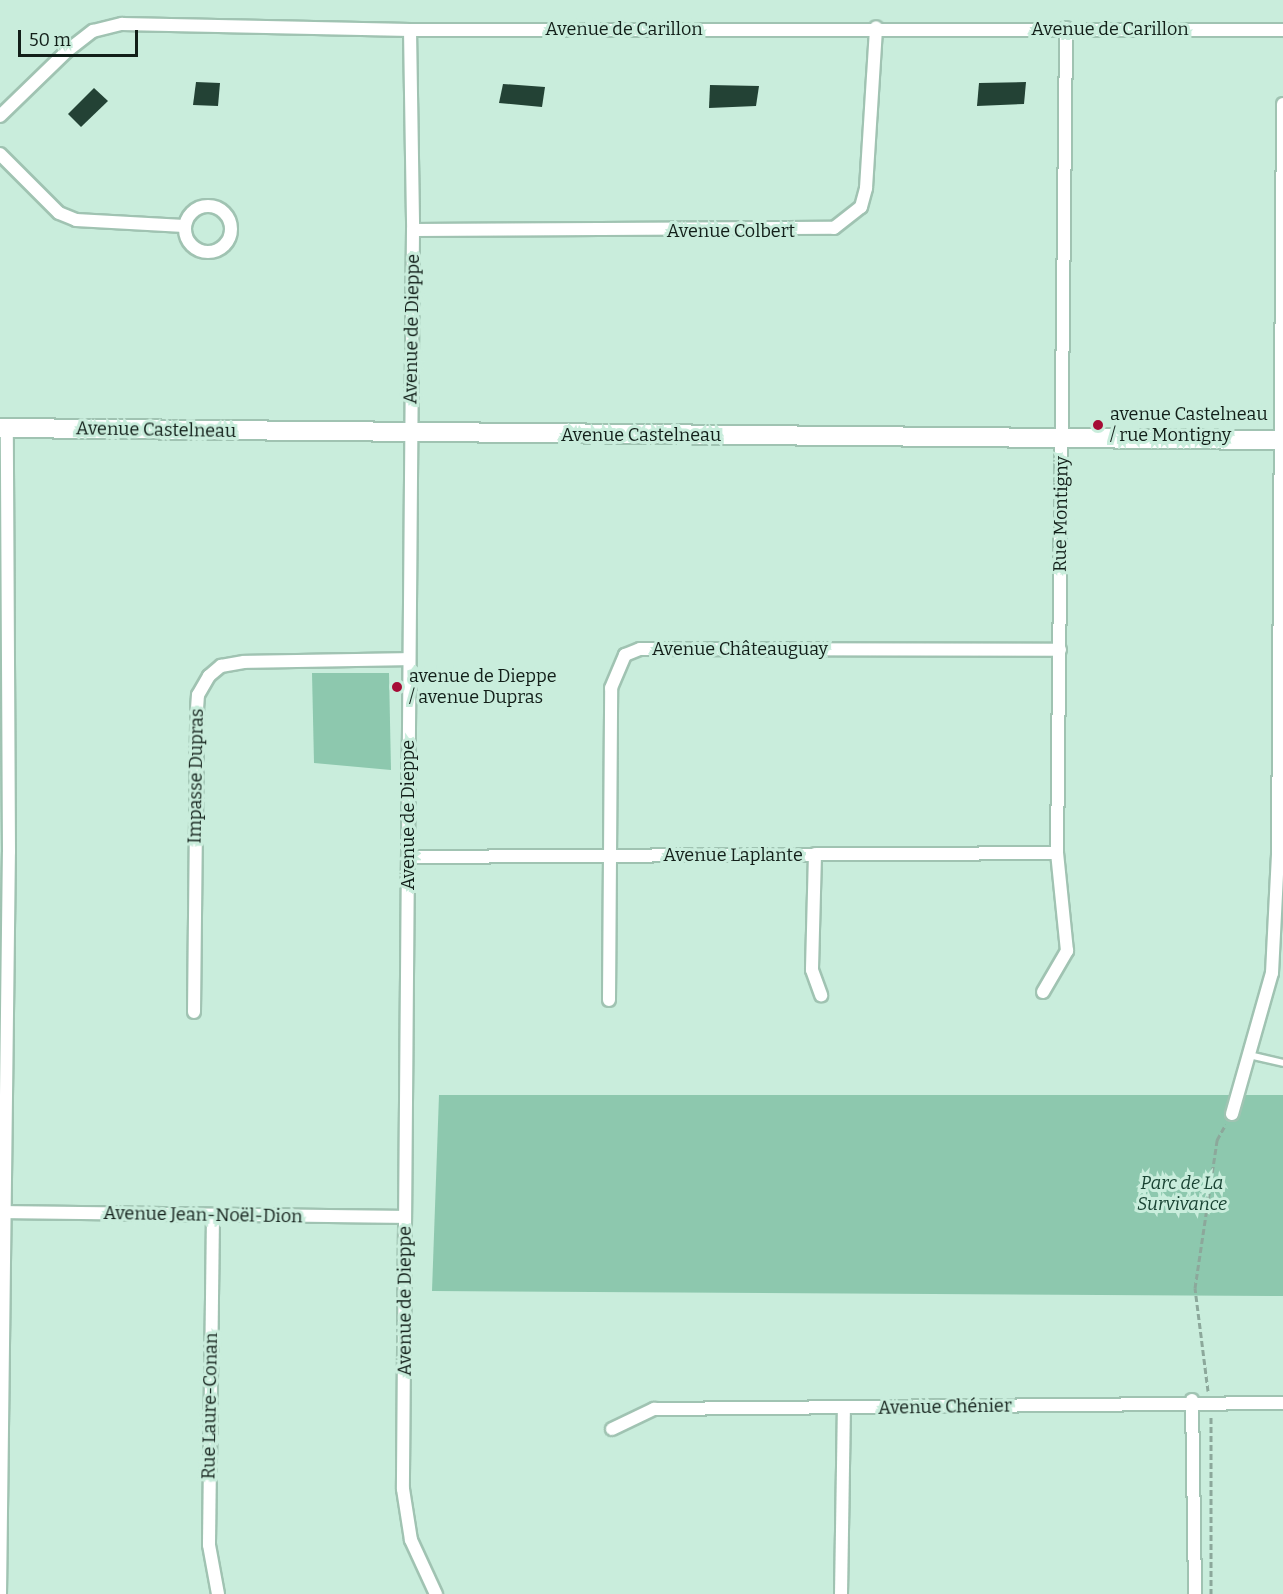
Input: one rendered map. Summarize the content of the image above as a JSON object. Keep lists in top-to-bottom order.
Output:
{
  "streets": {
    "street": [
      "Avenue de Carillon",
      "Avenue Colbert",
      "Avenue de Dieppe",
      "Avenue Castelneau",
      "Rue Montigny",
      "Avenue Châteauguay",
      "Impasse Dupras",
      "Avenue Laplante",
      "Avenue Jean-Noël-Dion",
      "Rue Laure-Conan",
      "Avenue Chénier"
    ]
  },
  "crossings": [
    ["Avenue de Carillon", "Avenue Colbert"],
    ["Avenue de Carillon", "Avenue de Dieppe"],
    ["Avenue de Carillon", "Rue Montigny"],
    ["Avenue Colbert", "Avenue de Dieppe"],
    ["Avenue de Dieppe", "Avenue Castelneau"],
    ["Avenue de Dieppe", "Impasse Dupras"],
    ["Avenue de Dieppe", "Avenue Laplante"],
    ["Avenue de Dieppe", "Avenue Jean-Noël-Dion"],
    ["Avenue Castelneau", "Rue Montigny"],
    ["Rue Montigny", "Avenue Châteauguay"],
    ["Rue Montigny", "Avenue Laplante"],
    ["Avenue Châteauguay", "Avenue Laplante"],
    ["Avenue Jean-Noël-Dion", "Rue Laure-Conan"]
  ],
  "parks": ["Parc de La Survivance"],
  "places": ["avenue Castelneau / rue Montigny", "avenue de Dieppe / avenue Dupras"],
  "scale_bar": "50 m"
}
